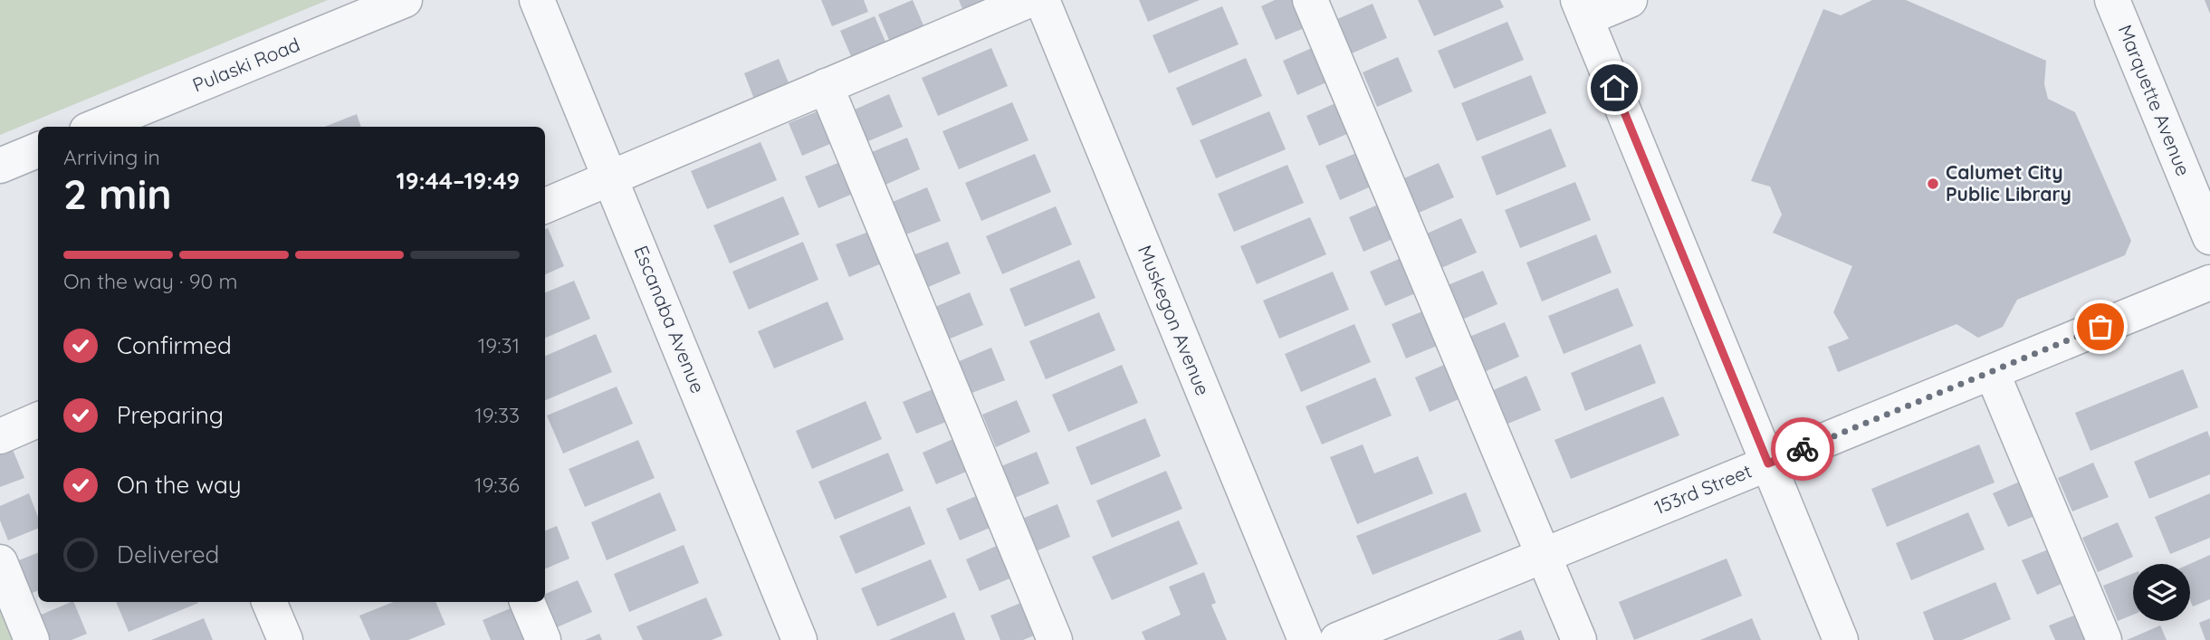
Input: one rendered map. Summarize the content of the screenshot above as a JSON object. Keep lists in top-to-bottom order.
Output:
{
  "streets": {
    "street": [
      "Pulaski Road",
      "Marquette Avenue",
      "Escanaba Avenue",
      "Muskegon Avenue",
      "153rd Street"
    ]
  },
  "places": ["Calumet City Public Library"],
  "page": {
    "heading": ["2 min", "Arriving in", "19:44–19:49"],
    "bar": "On the way · 90 m",
    "list": [
      ["Confirmed", "19:31"],
      ["Preparing", "19:33"],
      ["On the way", "19:36"],
      "Delivered"
    ]
  }
}
